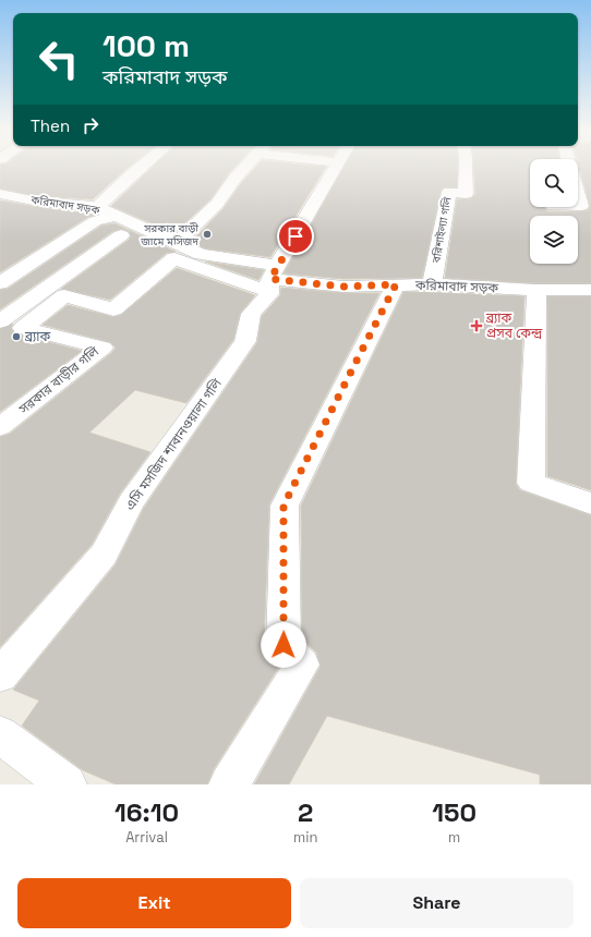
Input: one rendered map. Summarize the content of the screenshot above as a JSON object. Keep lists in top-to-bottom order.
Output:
{
  "streets": {
    "street": [
      "করিমাবাদ সড়ক",
      "বরিশাইল্যা গলি",
      "সরকার বাড়ীর গলি",
      "এসি মসজিদ শাবানওয়ালা গলি"
    ]
  },
  "crossings": [
    ["করিমাবাদ সড়ক", "বরিশাইল্যা গলি"],
    ["করিমাবাদ সড়ক", "সরকার বাড়ীর গলি"],
    ["করিমাবাদ সড়ক", "এসি মসজিদ শাবানওয়ালা গলি"]
  ],
  "places": {
    "other": ["সরকার বাড়ী জামে মসিজদ", "ব্র্যাক"],
    "health": ["ব্র্যাক প্রসব কেন্দ্র"]
  },
  "page": {
    "turn": ["100 m", "করিমাবাদ সড়ক"],
    "then": "Then",
    "eta": [
      "16:10",
      "Arrival",
      "2",
      "min",
      "150",
      "m"
    ],
    "buttons": ["Exit", "Share"]
  }
}
